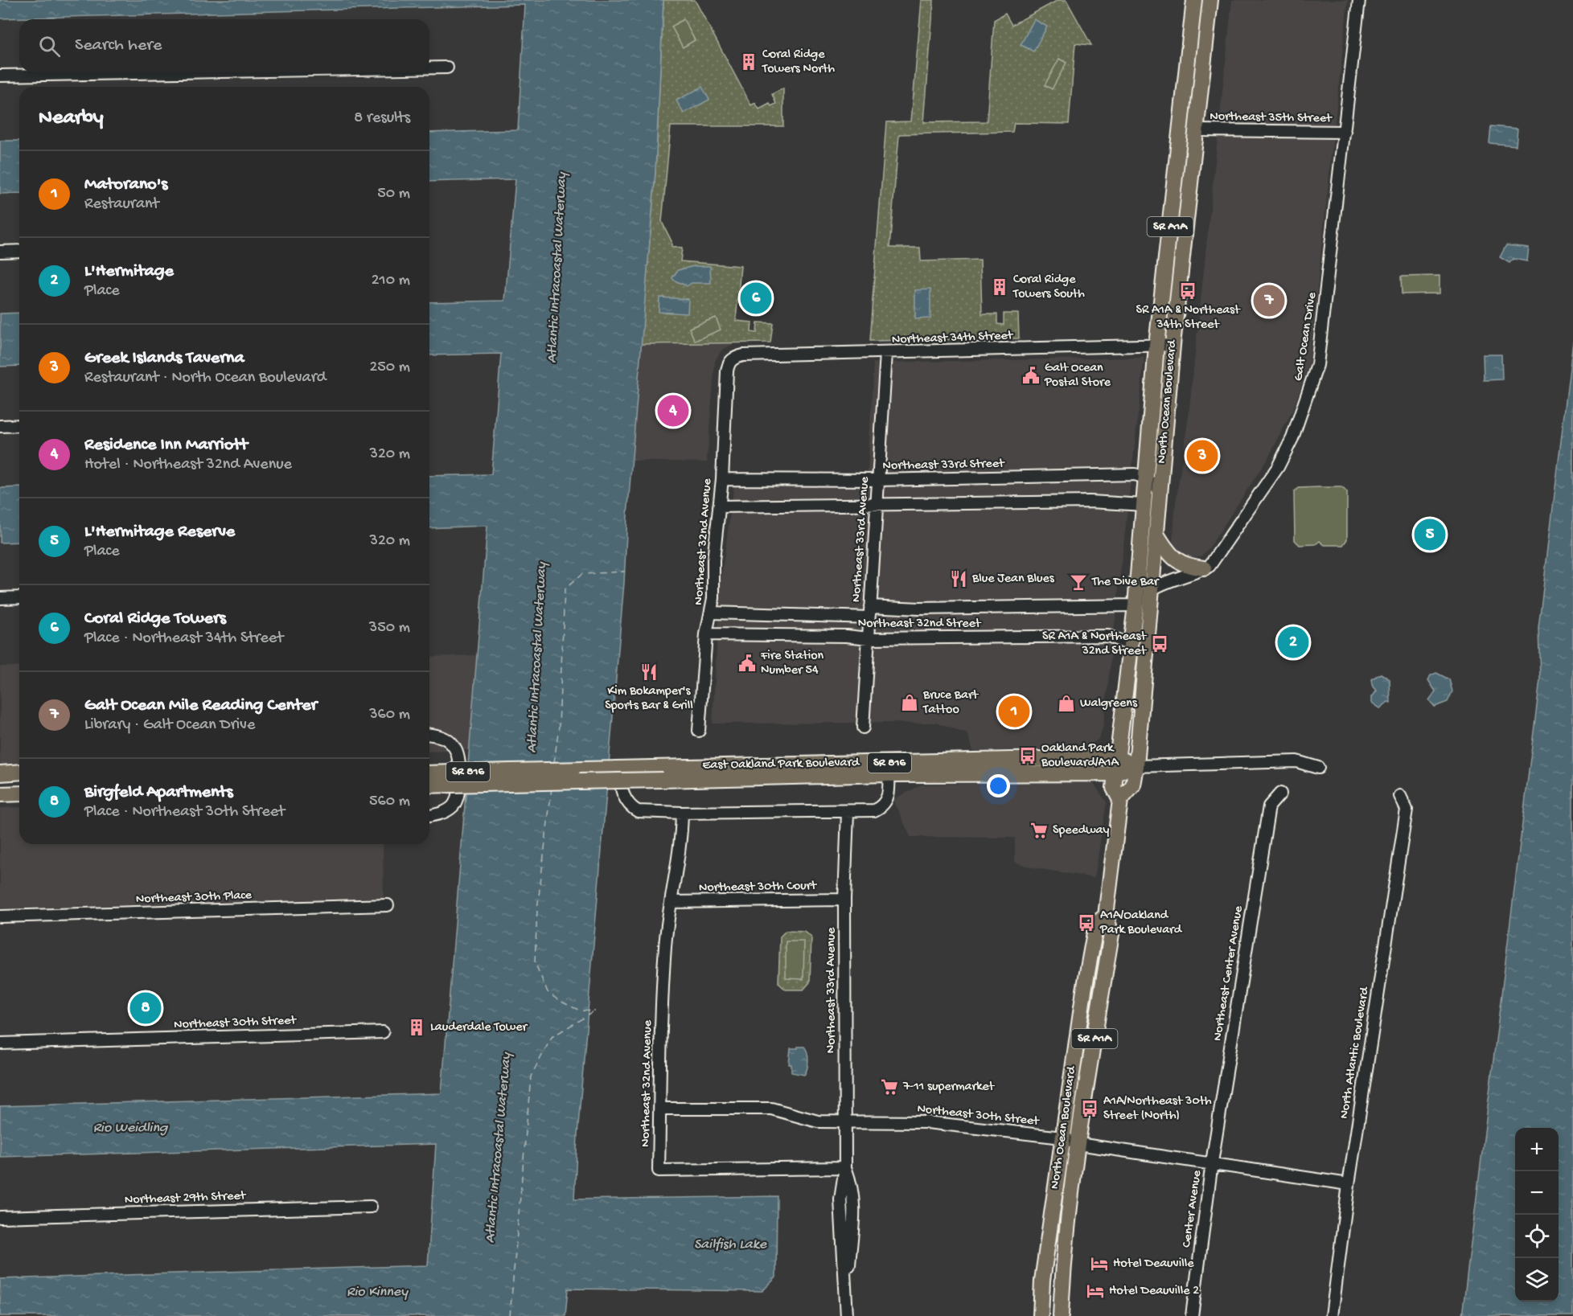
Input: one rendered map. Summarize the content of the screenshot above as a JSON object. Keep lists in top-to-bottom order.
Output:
{
  "streets": {
    "main road": [
      "SR A1A",
      "North Ocean Boulevard",
      "SR 816",
      "East Oakland Park Boulevard"
    ],
    "street": [
      "Northeast 35th Street",
      "Galt Ocean Drive",
      "Northeast 34th Street",
      "Northeast 33rd Street",
      "Northeast 33rd Avenue",
      "Northeast 32nd Avenue",
      "Northeast 32nd Street",
      "Northeast 30th Court",
      "Northeast 30th Place",
      "Northeast Center Avenue",
      "Northeast 30th Street",
      "North Atlantic Boulevard",
      "Northeast 29th Street",
      "Center Avenue"
    ]
  },
  "crossings": [
    ["Northeast 35th Street", "Galt Ocean Drive"],
    ["Northeast 35th Street", "North Ocean Boulevard"],
    ["Galt Ocean Drive", "North Ocean Boulevard"],
    ["Galt Ocean Drive", "Northeast 32nd Street"],
    ["Northeast 34th Street", "North Ocean Boulevard"],
    ["Northeast 34th Street", "Northeast 33rd Avenue"],
    ["Northeast 34th Street", "Northeast 32nd Avenue"],
    ["North Ocean Boulevard", "Northeast 33rd Street"],
    ["North Ocean Boulevard", "Northeast 32nd Street"],
    ["North Ocean Boulevard", "East Oakland Park Boulevard"],
    ["North Ocean Boulevard", "Northeast 30th Street"],
    ["Northeast 33rd Street", "Northeast 33rd Avenue"],
    ["Northeast 33rd Street", "Northeast 32nd Avenue"],
    ["Northeast 33rd Avenue", "Northeast 32nd Avenue"],
    ["Northeast 33rd Avenue", "Northeast 32nd Street"],
    ["Northeast 33rd Avenue", "Northeast 30th Court"],
    ["Northeast 33rd Avenue", "Northeast 30th Street"],
    ["Northeast 32nd Avenue", "Northeast 32nd Street"],
    ["Northeast 32nd Avenue", "Northeast 30th Court"],
    ["Northeast 32nd Avenue", "Northeast 30th Street"],
    ["Northeast Center Avenue", "Northeast 30th Street"],
    ["Northeast Center Avenue", "Center Avenue"],
    ["Northeast 30th Street", "North Atlantic Boulevard"],
    ["Northeast 30th Street", "Center Avenue"]
  ],
  "water": [
    "Atlantic Intracoastal Waterway",
    "Rio Weidling",
    "Sailfish Lake",
    "Rio Kinney"
  ],
  "places": {
    "building": ["Coral Ridge Towers North", "Coral Ridge Towers South", "Lauderdale Tower"],
    "bus stop": [
      "SR A1A & Northeast 34th Street",
      "SR A1A & Northeast 32nd Street",
      "Oakland Park Boulevard/A1A",
      "A1A/Oakland Park Boulevard",
      "A1A/Northeast 30th Street (North)"
    ],
    "public building": ["Galt Ocean Postal Store", "Fire Station Number 54"],
    "restaurant": ["Blue Jean Blues", "Kim Bokamper's Sports Bar & Grill"],
    "bar": ["The Dive Bar"],
    "shop": ["Bruce Bart Tattoo", "Walgreens"],
    "supermarket": ["Speedway", "7-11 supermarket"],
    "hotel": ["Hotel Deauville", "Hotel Deauville 2"]
  },
  "page": {
    "search": "Search here",
    "heading": ["Nearby", "8 results"],
    "list": [
      {
        "mark": "1",
        "name": "Matorano's",
        "note": "Restaurant",
        "value": "50 m"
      },
      {
        "mark": "2",
        "name": "L'Hermitage",
        "note": "Place",
        "value": "210 m"
      },
      {
        "mark": "3",
        "name": "Greek Islands Taverna",
        "note": "Restaurant · North Ocean Boulevard",
        "value": "250 m"
      },
      {
        "mark": "4",
        "name": "Residence Inn Marriott",
        "note": "Hotel · Northeast 32nd Avenue",
        "value": "320 m"
      },
      {
        "mark": "5",
        "name": "L'Hermitage Reserve",
        "note": "Place",
        "value": "320 m"
      },
      {
        "mark": "6",
        "name": "Coral Ridge Towers",
        "note": "Place · Northeast 34th Street",
        "value": "350 m"
      },
      {
        "mark": "7",
        "name": "Galt Ocean Mile Reading Center",
        "note": "Library · Galt Ocean Drive",
        "value": "360 m"
      },
      {
        "mark": "8",
        "name": "Birgfeld Apartments",
        "note": "Place · Northeast 30th Street",
        "value": "560 m"
      }
    ],
    "pins": [
      "6",
      "7",
      "4",
      "3",
      "5",
      "2",
      "1",
      "8"
    ],
    "map_buttons": ["+", "−"]
  }
}
